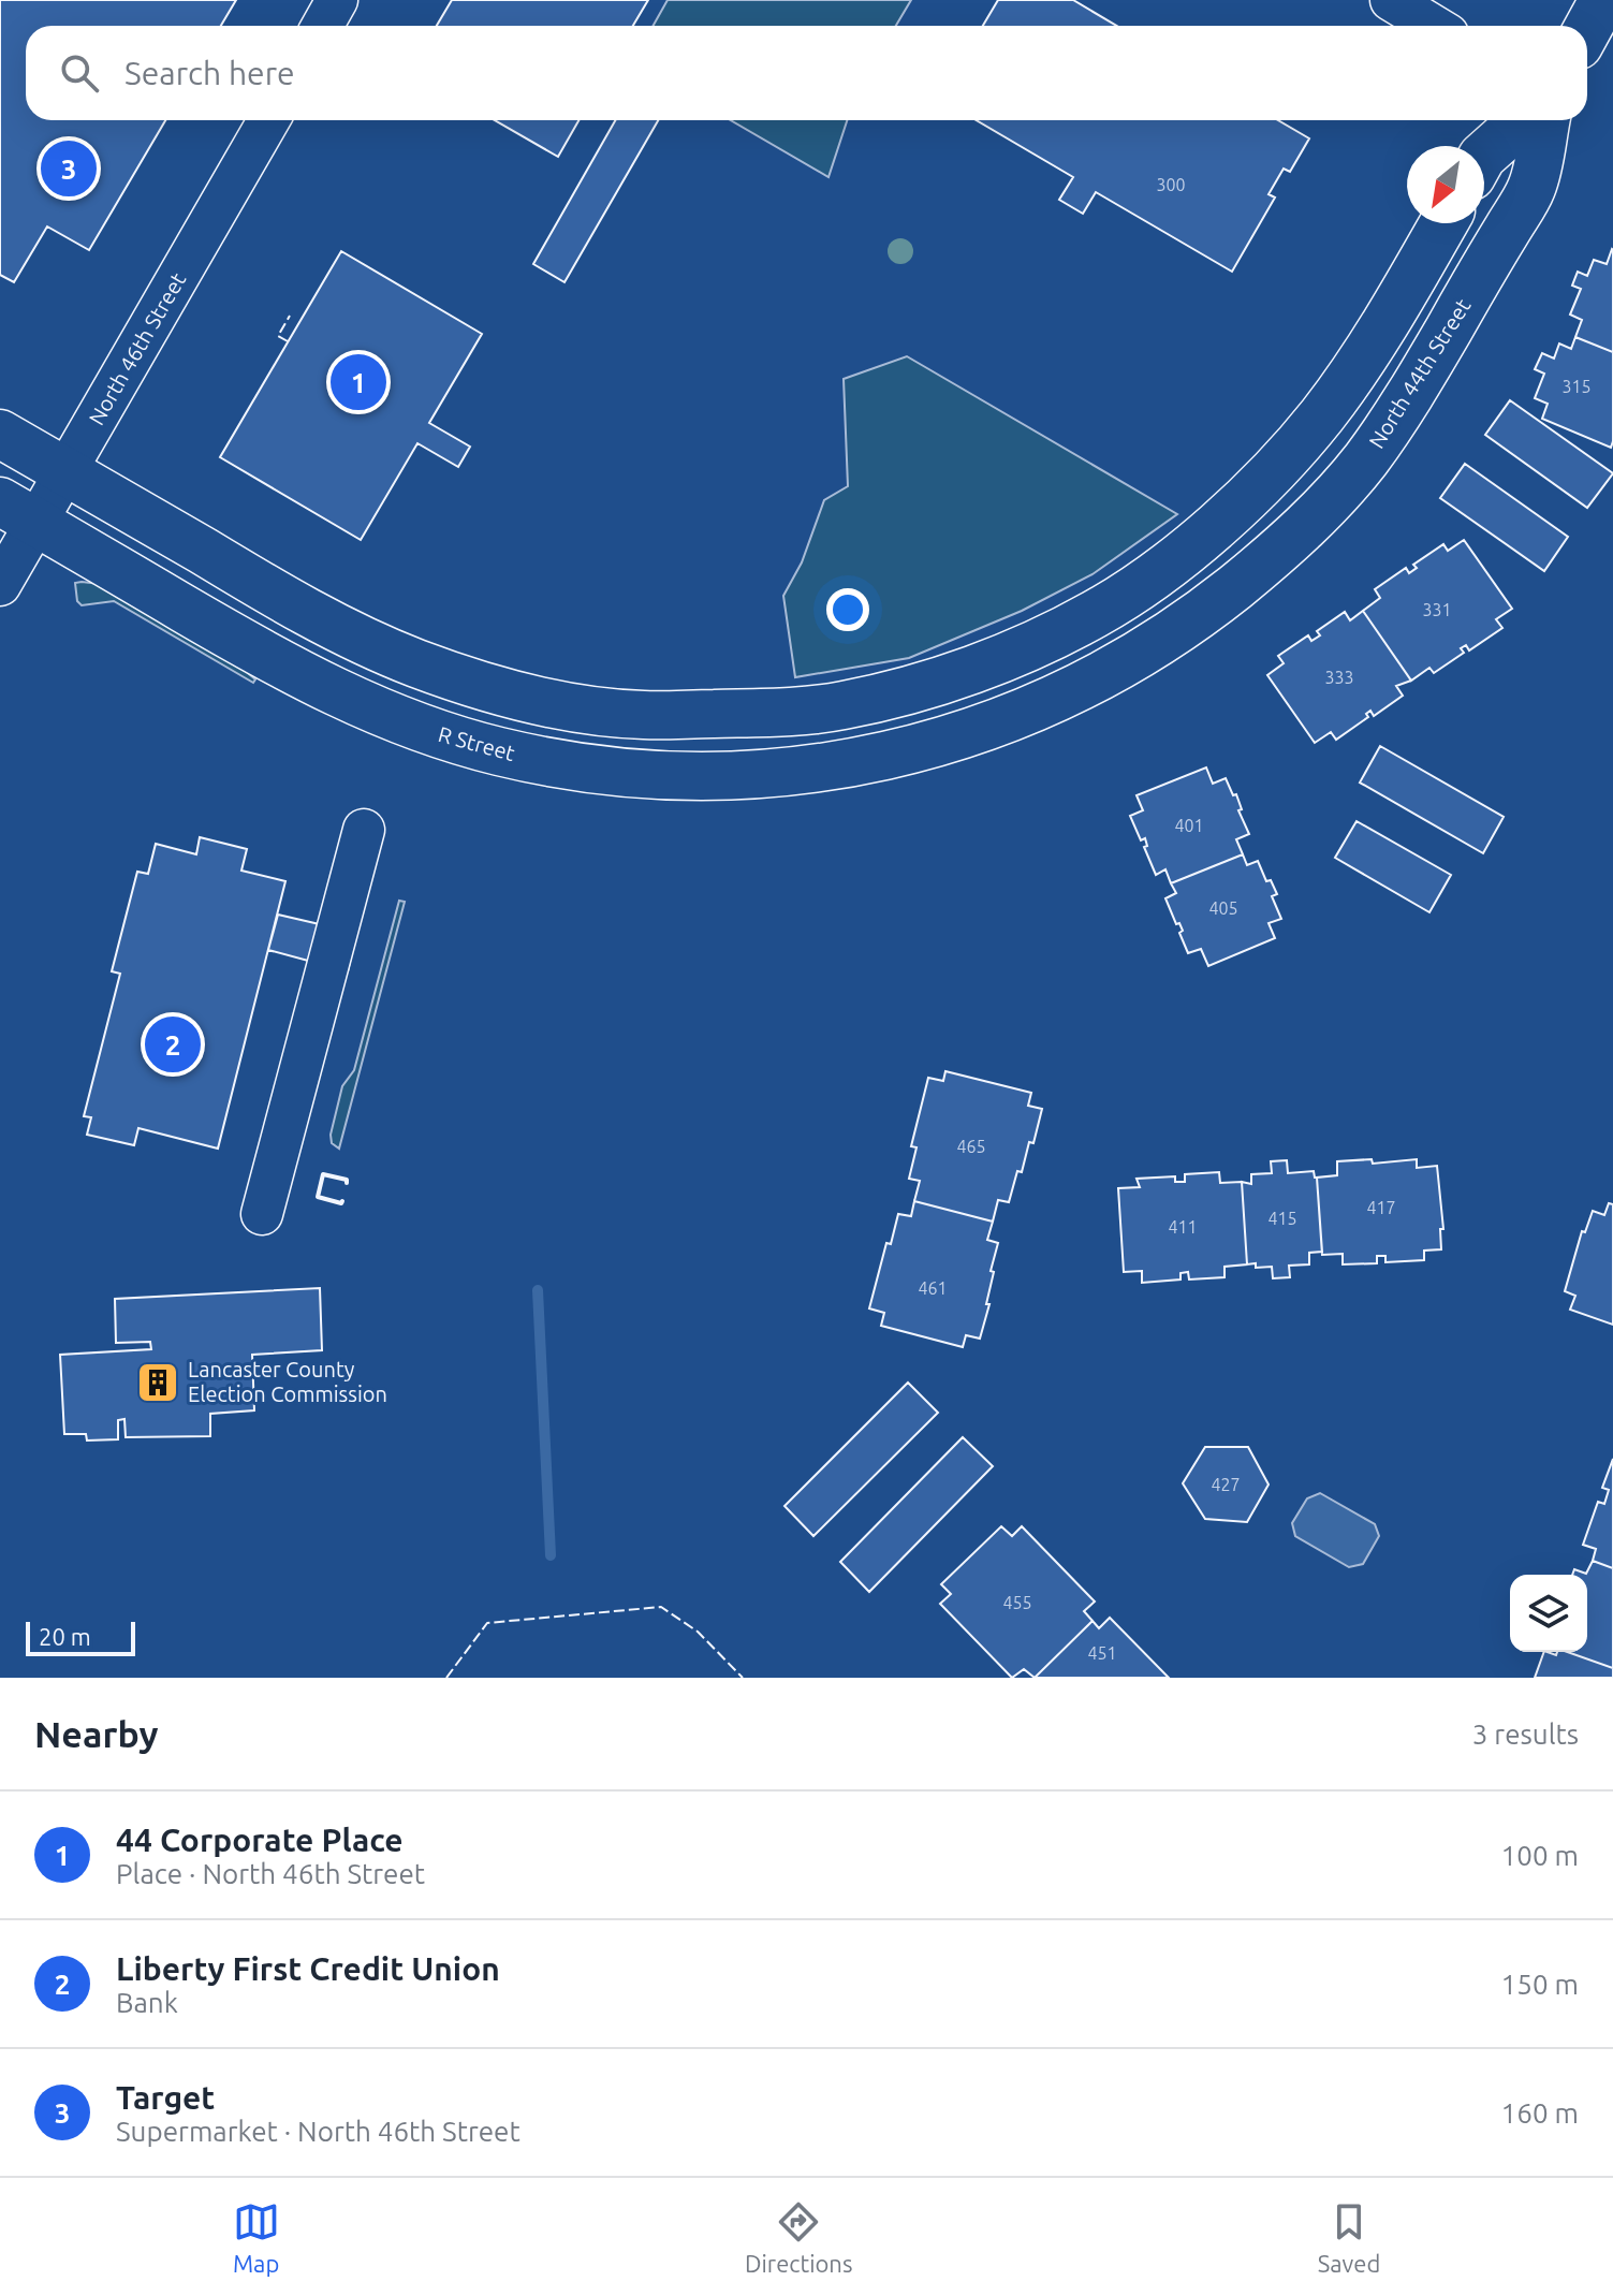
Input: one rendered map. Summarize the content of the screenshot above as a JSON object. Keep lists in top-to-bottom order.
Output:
{
  "streets": {
    "main road": ["North 44th Street", "R Street"],
    "street": ["North 46th Street"]
  },
  "crossings": [
    ["North 46th Street", "R Street"],
    ["North 44th Street", "R Street"]
  ],
  "places": {
    "building": ["Lancaster County Election Commission"]
  },
  "house_numbers": [
    "300",
    "315",
    "331",
    "333",
    "401",
    "405",
    "465",
    "417",
    "415",
    "411",
    "461",
    "427",
    "455",
    "451"
  ],
  "scale_bar": "20 m",
  "north": "bottom left",
  "page": {
    "search": "Search here",
    "pins": ["3", "1", "2"],
    "scale": "20 m",
    "heading": ["Nearby", "3 results"],
    "list": [
      {
        "mark": "1",
        "name": "44 Corporate Place",
        "note": "Place · North 46th Street",
        "value": "100 m"
      },
      {
        "mark": "2",
        "name": "Liberty First Credit Union",
        "note": "Bank",
        "value": "150 m"
      },
      {
        "mark": "3",
        "name": "Target",
        "note": "Supermarket · North 46th Street",
        "value": "160 m"
      }
    ],
    "nav": ["Map", "Directions", "Saved"]
  }
}
